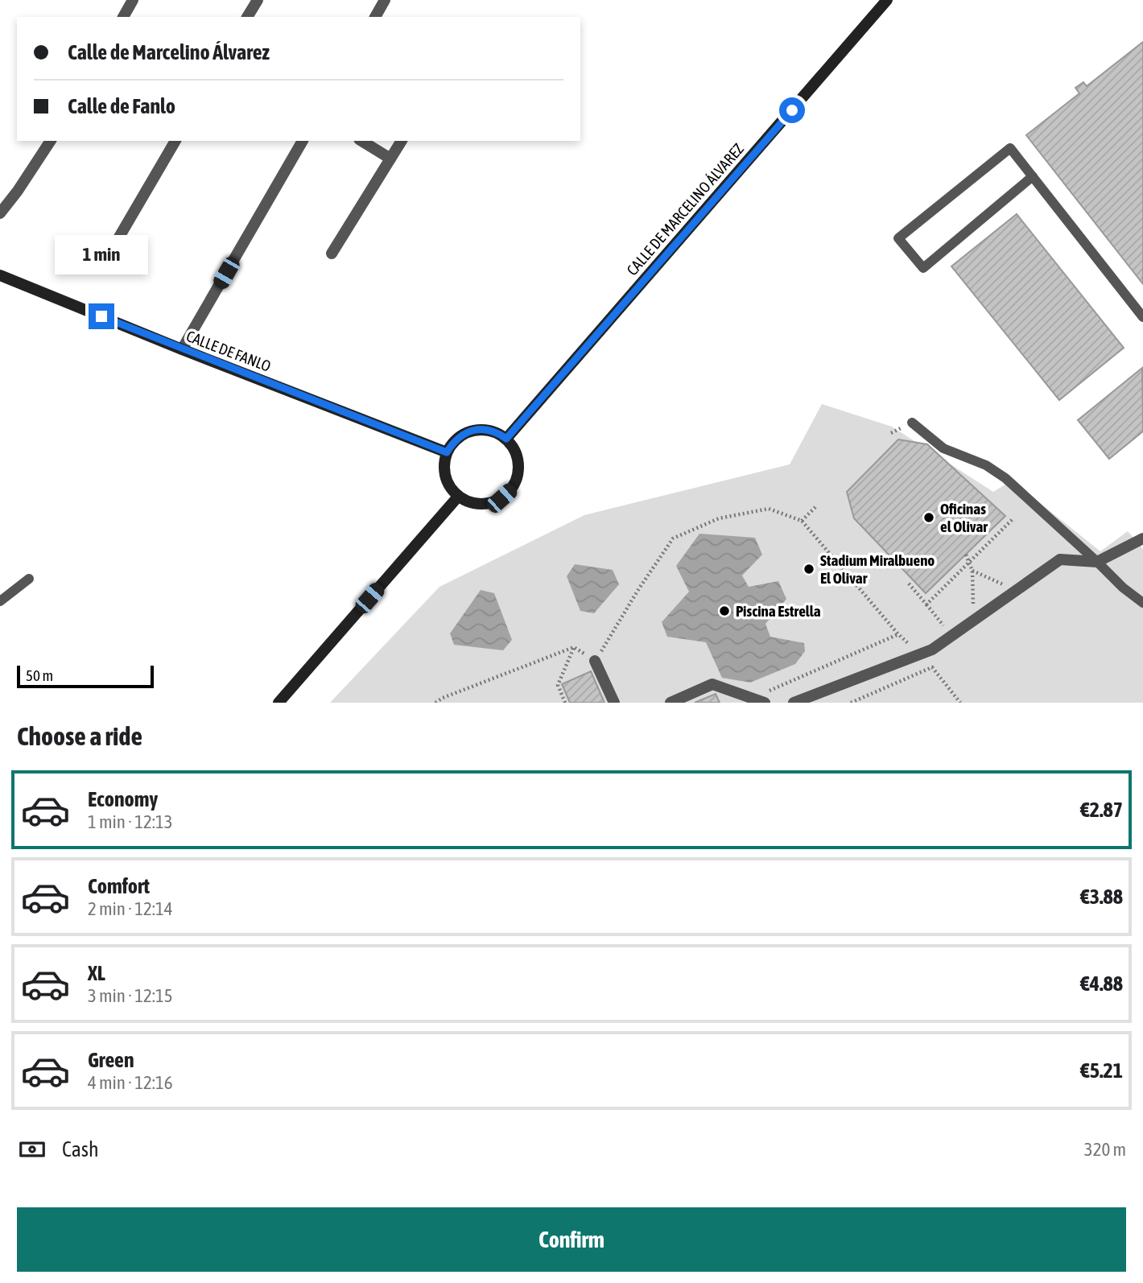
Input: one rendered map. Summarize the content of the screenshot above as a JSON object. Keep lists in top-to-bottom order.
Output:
{
  "streets": {
    "street": ["CALLE DE MARCELINO ÁLVAREZ", "CALLE DE FANLO"]
  },
  "crossings": [
    ["CALLE DE MARCELINO ÁLVAREZ", "CALLE DE FANLO"]
  ],
  "places": ["Oficinas el Olivar", "Stadium Miralbueno El Olivar", "Piscina Estrella"],
  "scale_bar": "50 m",
  "page": {
    "banner": ["Calle de Marcelino Álvarez", "Calle de Fanlo"],
    "bubble": "1 min",
    "scale": "50 m",
    "heading": "Choose a ride",
    "list": [
      {
        "name": "Economy",
        "note": "1 min · 12:13",
        "value": "€2.87"
      },
      {
        "name": "Comfort",
        "note": "2 min · 12:14",
        "value": "€3.88"
      },
      {
        "name": "XL",
        "note": "3 min · 12:15",
        "value": "€4.88"
      },
      {
        "name": "Green",
        "note": "4 min · 12:16",
        "value": "€5.21"
      }
    ],
    "pay": ["Cash", "320 m"],
    "buttons": "Confirm"
  }
}
